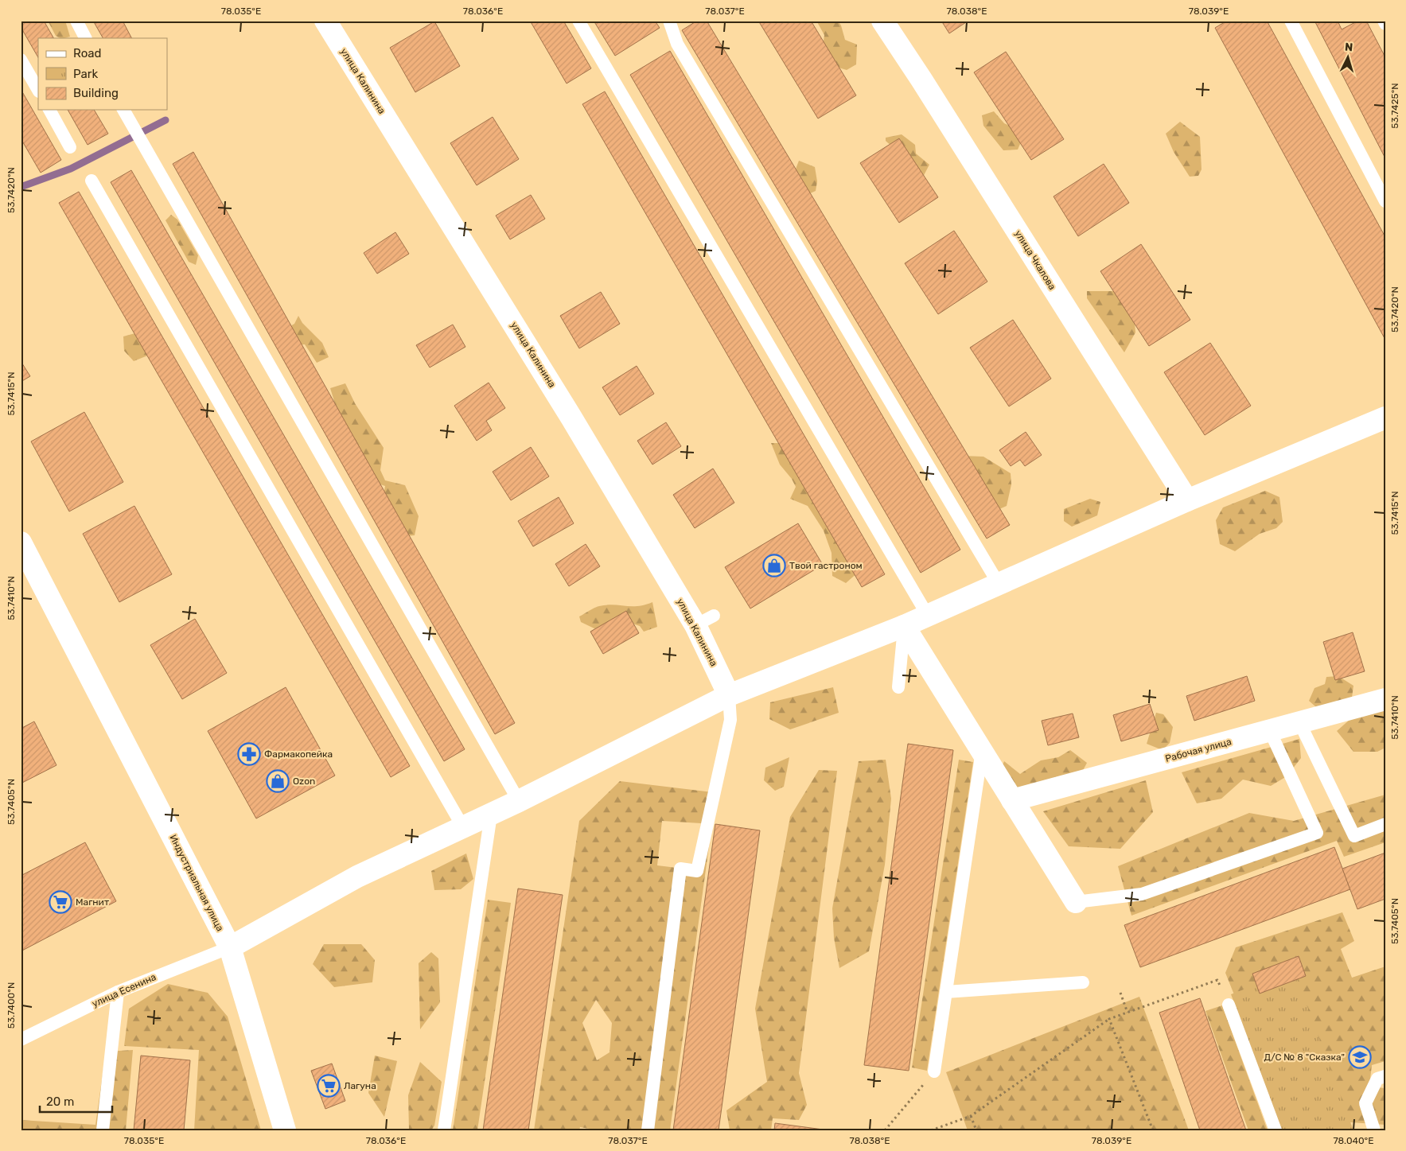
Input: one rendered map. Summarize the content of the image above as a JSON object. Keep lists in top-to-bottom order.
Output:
{
  "streets": {
    "street": [
      "улица Калинина",
      "улица Чкалова",
      "Рабочая улица",
      "Индустриальная улица"
    ],
    "lane": ["улица Есенина"]
  },
  "crossings": [
    ["Индустриальная улица", "улица Есенина"]
  ],
  "places": {
    "shop": ["Твой гастроном", "Ozon"],
    "pharmacy": ["Фармакопейка"],
    "supermarket": ["Магнит", "Лагуна"],
    "school or university": ["Д/С № 8 \"Сказка\""]
  },
  "legend": ["Road", "Park", "Building"],
  "scale_bar": "20 m",
  "north": "top",
  "coordinates": [
    "78.035°E",
    "78.036°E",
    "78.037°E",
    "78.038°E",
    "78.039°E",
    "53.7425°N",
    "53.7420°N",
    "53.7415°N",
    "53.7410°N",
    "53.7405°N",
    "53.7400°N",
    "78.040°E"
  ]
}
